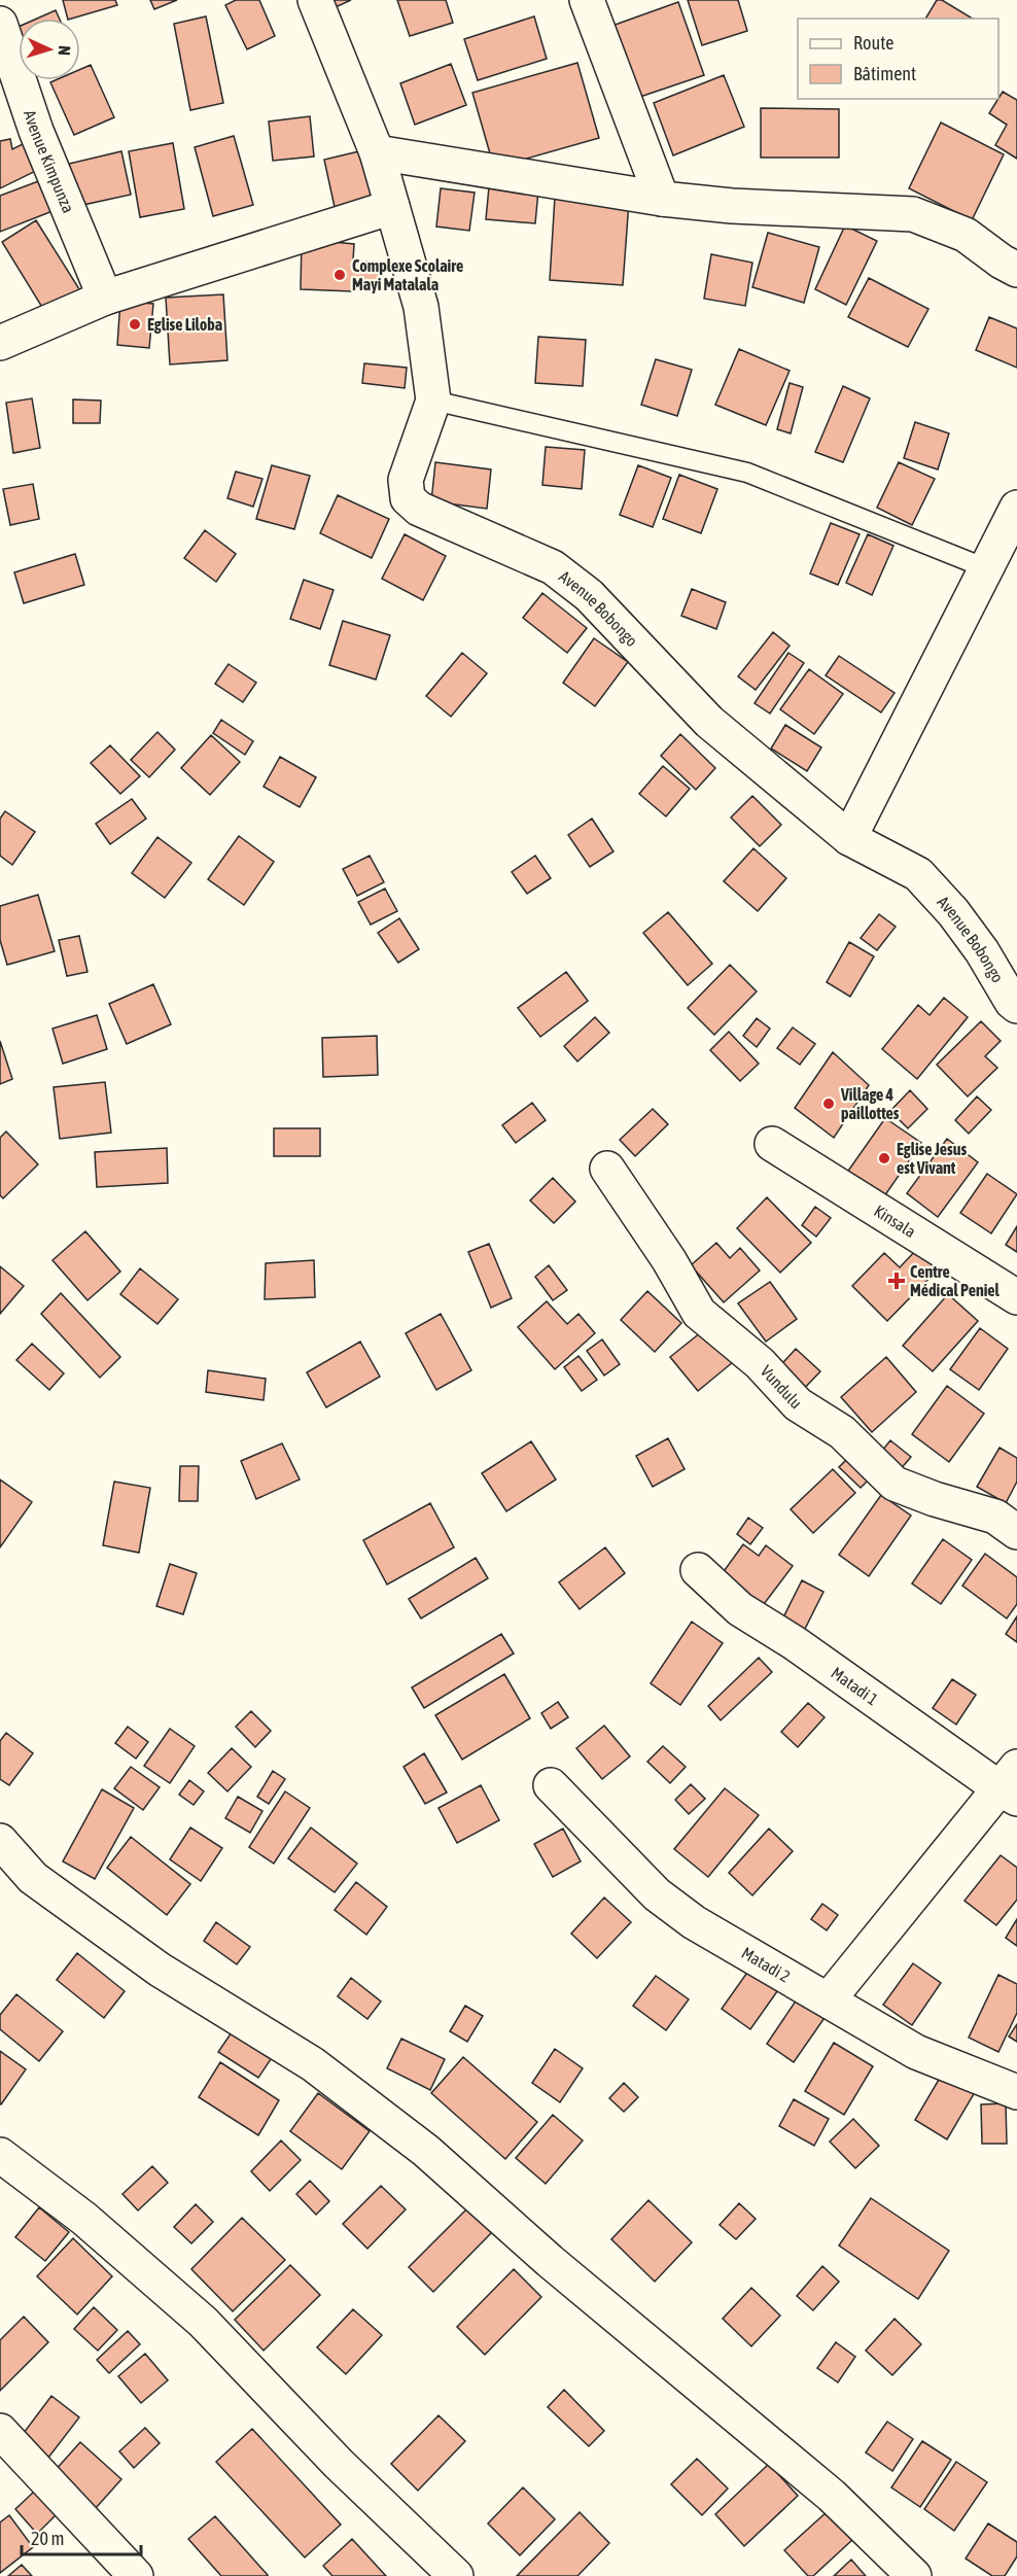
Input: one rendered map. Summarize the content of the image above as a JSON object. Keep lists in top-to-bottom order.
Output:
{
  "streets": {
    "street": [
      "Avenue Kimpunza",
      "Avenue Bobongo",
      "Kinsala",
      "Vundulu",
      "Matadi 1",
      "Matadi 2"
    ]
  },
  "places": {
    "other": [
      "Complexe Scolaire Mayi Matalala",
      "Eglise Liloba",
      "Village 4 paillottes",
      "Eglise Jesus est Vivant"
    ],
    "health": ["Centre Médical Peniel"]
  },
  "legend": ["Route", "Bâtiment"],
  "scale_bar": "20 m",
  "north": "right"
}
